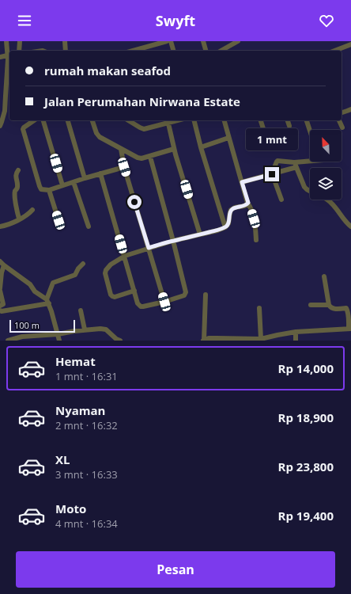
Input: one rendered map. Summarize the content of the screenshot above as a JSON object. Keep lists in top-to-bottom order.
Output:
{
  "scale_bar": "100 m",
  "north": "top left",
  "page": {
    "header": "Swyft",
    "banner": ["rumah makan seafod", "Jalan Perumahan Nirwana Estate"],
    "bubble": "1 mnt",
    "scale": "100 m",
    "list": [
      {
        "name": "Hemat",
        "note": "1 mnt · 16:31",
        "value": "Rp 14,000"
      },
      {
        "name": "Nyaman",
        "note": "2 mnt · 16:32",
        "value": "Rp 18,900"
      },
      {
        "name": "XL",
        "note": "3 mnt · 16:33",
        "value": "Rp 23,800"
      },
      {
        "name": "Moto",
        "note": "4 mnt · 16:34",
        "value": "Rp 19,400"
      }
    ],
    "buttons": "Pesan"
  }
}
